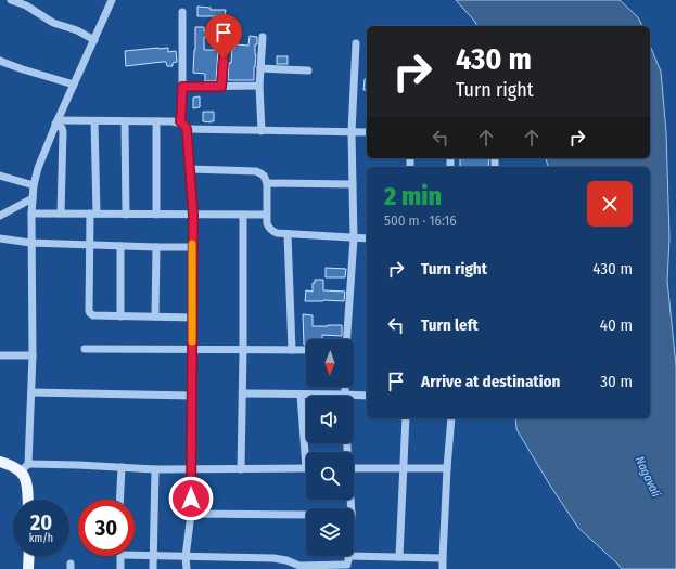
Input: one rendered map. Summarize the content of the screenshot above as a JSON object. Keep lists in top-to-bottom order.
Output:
{
  "water": ["Nagavali"],
  "north": "bottom",
  "page": {
    "turn": ["430 m", "Turn right"],
    "heading": ["2 min", "500 m · 16:16"],
    "list": [
      {
        "name": "Turn right",
        "value": "430 m"
      },
      {
        "name": "Turn left",
        "value": "40 m"
      },
      {
        "name": "Arrive at destination",
        "value": "30 m"
      }
    ],
    "speed": "20 km/h",
    "limit": "30"
  }
}
